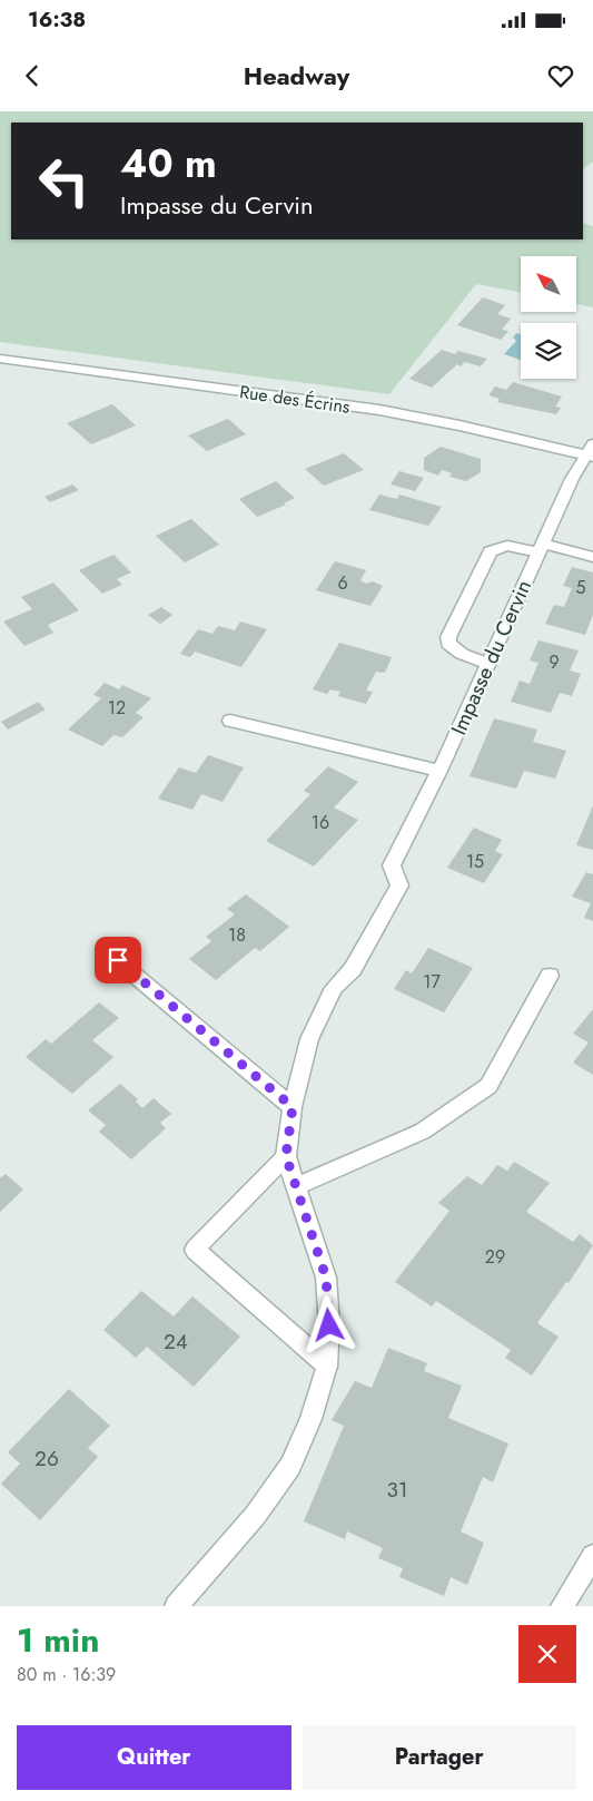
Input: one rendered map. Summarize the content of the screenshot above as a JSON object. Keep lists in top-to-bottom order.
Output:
{
  "streets": {
    "street": ["Rue des Écrins", "Impasse du Cervin"]
  },
  "crossings": [
    ["Rue des Écrins", "Impasse du Cervin"]
  ],
  "house_numbers": [
    "6",
    "5",
    "9",
    "12",
    "16",
    "15",
    "18",
    "17",
    "29",
    "24",
    "26",
    "31"
  ],
  "north": "top left",
  "page": {
    "status": "16:38",
    "header": "Headway",
    "turn": ["40 m", "Impasse du Cervin"],
    "heading": ["1 min", "80 m · 16:39"],
    "buttons": ["Quitter", "Partager"]
  }
}
